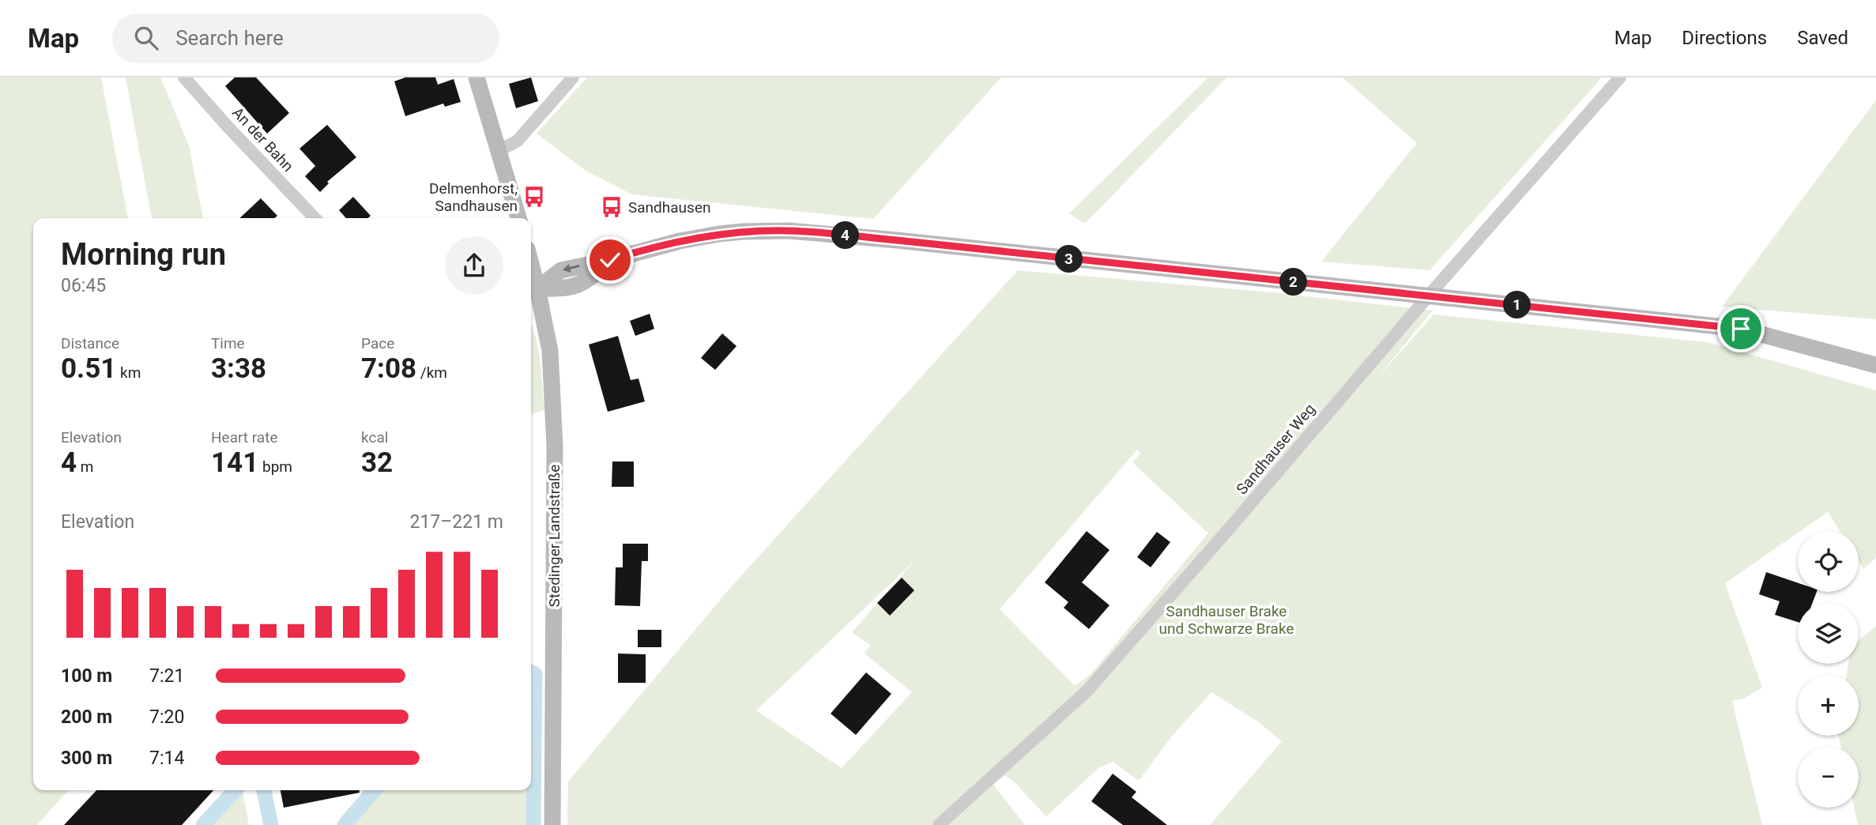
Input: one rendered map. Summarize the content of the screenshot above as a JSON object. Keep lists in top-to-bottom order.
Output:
{
  "streets": {
    "main road": ["Stedinger Landstraße"],
    "street": ["An der Bahn", "Sandhauser Weg"]
  },
  "parks": ["Sandhauser Brake und Schwarze Brake"],
  "places": {
    "bus stop": ["Delmenhorst, Sandhausen", "Sandhausen"]
  },
  "page": {
    "header": "Map",
    "search": "Search here",
    "nav": ["Map", "Directions", "Saved"],
    "heading": ["Morning run", "06:45"],
    "pins": [
      "4",
      "3",
      "2",
      "1"
    ],
    "stats": [
      ["Distance", "0.51 km"],
      ["Time", "3:38"],
      ["Pace", "7:08 /km"],
      ["Elevation", "4 m"],
      ["Heart rate", "141 bpm"],
      ["kcal", "32"]
    ],
    "chart": ["Elevation", "217–221 m"],
    "map_buttons": ["+", "−"],
    "list": [
      {
        "name": "100 m",
        "note": "7:21"
      },
      {
        "name": "200 m",
        "note": "7:20"
      },
      {
        "name": "300 m",
        "note": "7:14"
      }
    ]
  }
}
